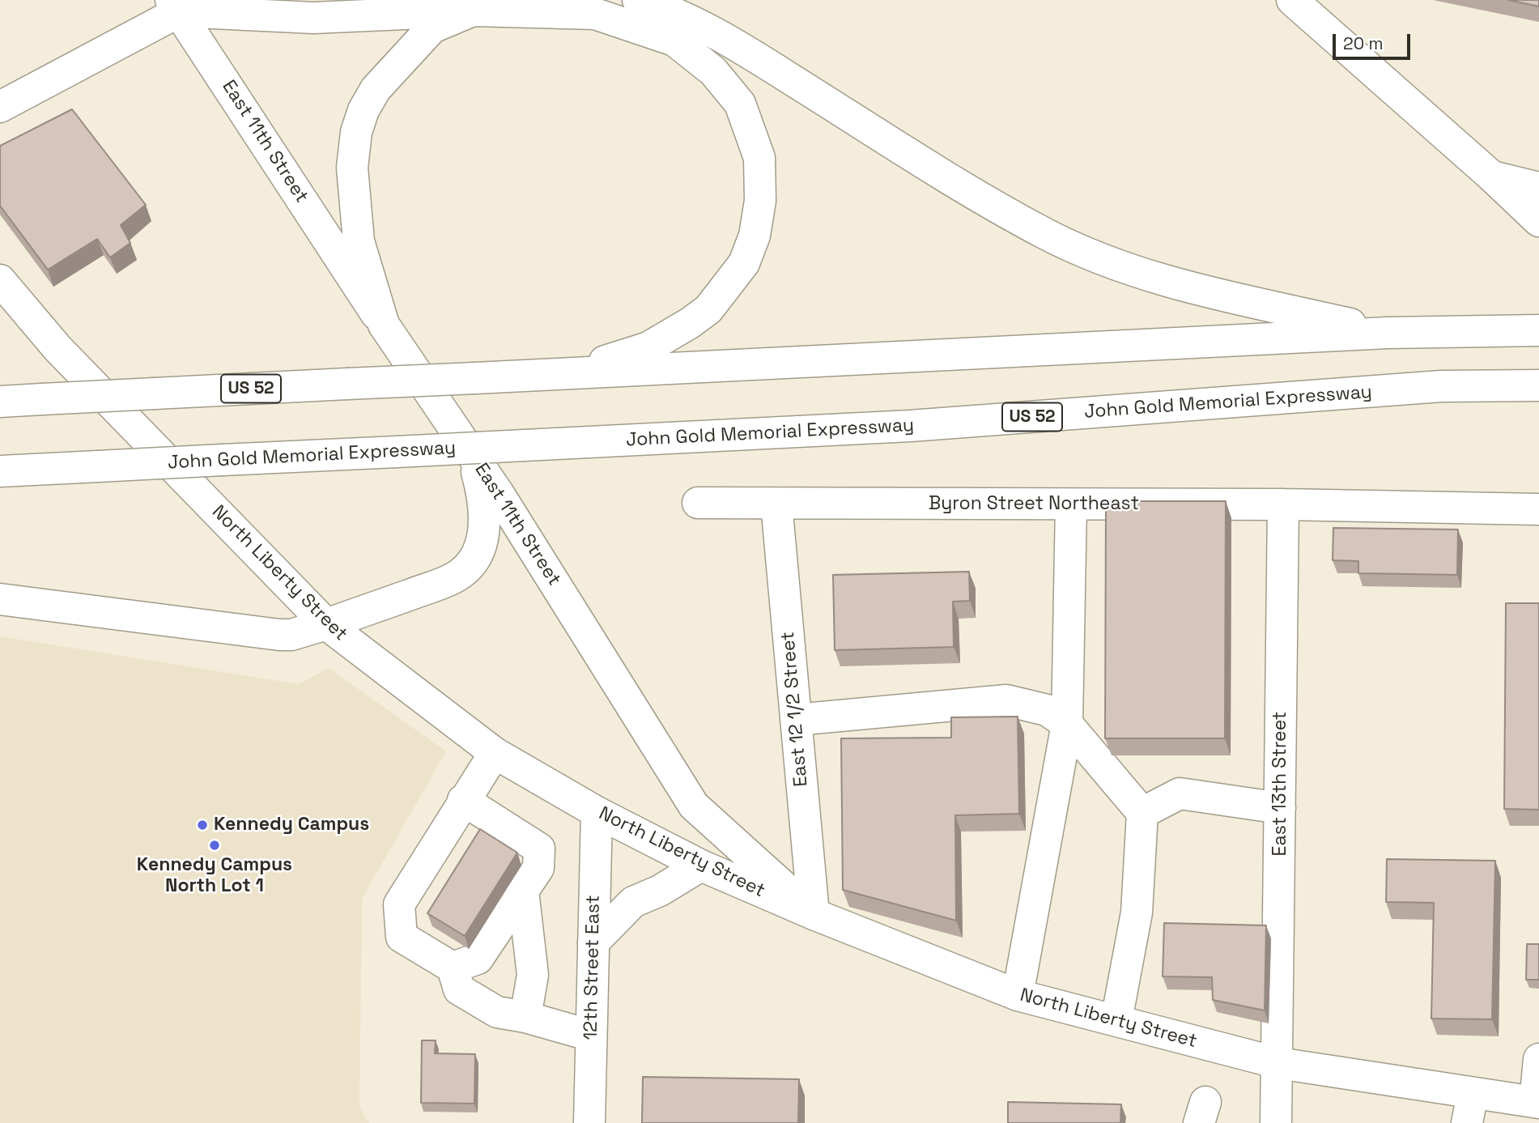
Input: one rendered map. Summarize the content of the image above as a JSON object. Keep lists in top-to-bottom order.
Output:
{
  "streets": {
    "main road": [
      "East 11th Street",
      "US 52",
      "John Gold Memorial Expressway",
      "Byron Street Northeast",
      "North Liberty Street",
      "East 12 1/2 Street",
      "East 13th Street",
      "12th Street East"
    ]
  },
  "crossings": [
    ["East 11th Street", "North Liberty Street"],
    ["East 11th Street", "East 12 1/2 Street"],
    ["Byron Street Northeast", "East 12 1/2 Street"],
    ["Byron Street Northeast", "East 13th Street"],
    ["North Liberty Street", "East 12 1/2 Street"],
    ["North Liberty Street", "East 13th Street"],
    ["North Liberty Street", "12th Street East"]
  ],
  "places": ["Kennedy Campus", "Kennedy Campus North Lot 1"],
  "scale_bar": "20 m"
}
